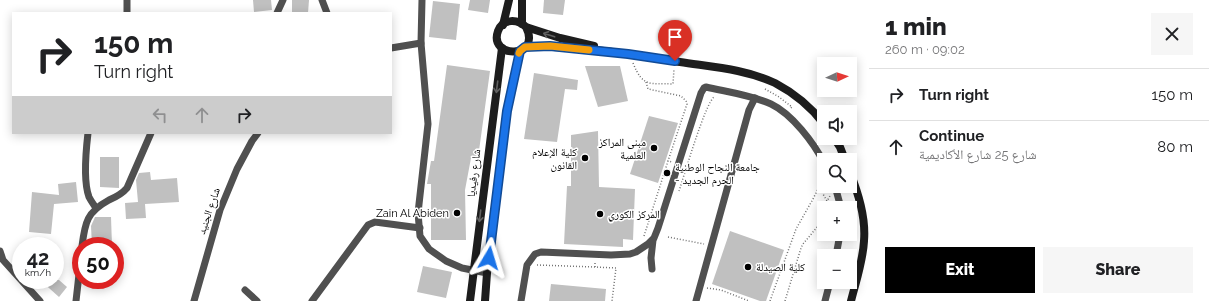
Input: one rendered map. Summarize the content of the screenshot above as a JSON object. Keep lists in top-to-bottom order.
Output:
{
  "streets": {
    "main road": ["شارع رفيديا"],
    "street": ["شارع الجنيد"]
  },
  "places": [
    "مبنى المراكز العلمية",
    "كلية الإعلام القانون",
    "جامعة النجاح الوطنية - الحرم الجديد",
    "Zain Al Abiden",
    "المركز الكوري",
    "كلية الصيدلة"
  ],
  "north": "right",
  "page": {
    "heading": ["1 min", "260 m · 09:02"],
    "turn": ["150 m", "Turn right"],
    "map_buttons": ["+", "−"],
    "list": [
      {
        "name": "Turn right",
        "value": "150 m"
      },
      {
        "name": "Continue",
        "note": "شارع 25 شارع الأكاديمية",
        "value": "80 m"
      }
    ],
    "speed": "42 km/h",
    "limit": "50",
    "buttons": ["Exit", "Share"]
  }
}
